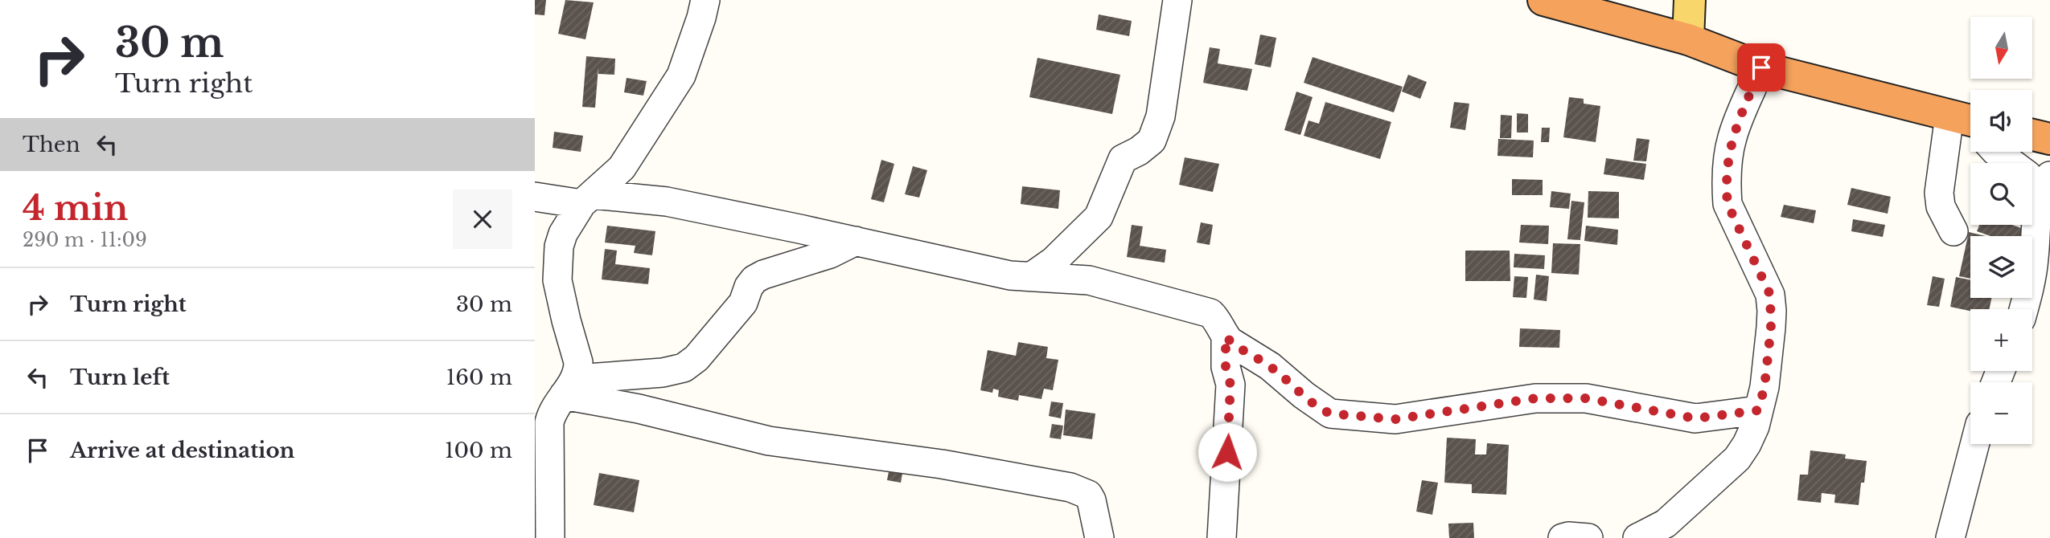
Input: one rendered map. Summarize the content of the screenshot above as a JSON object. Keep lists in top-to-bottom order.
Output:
{
  "north": "bottom",
  "page": {
    "turn": ["30 m", "Turn right"],
    "map_buttons": ["+", "−"],
    "then": "Then",
    "heading": ["4 min", "290 m · 11:09"],
    "list": [
      {
        "name": "Turn right",
        "value": "30 m"
      },
      {
        "name": "Turn left",
        "value": "160 m"
      },
      {
        "name": "Arrive at destination",
        "value": "100 m"
      }
    ]
  }
}
